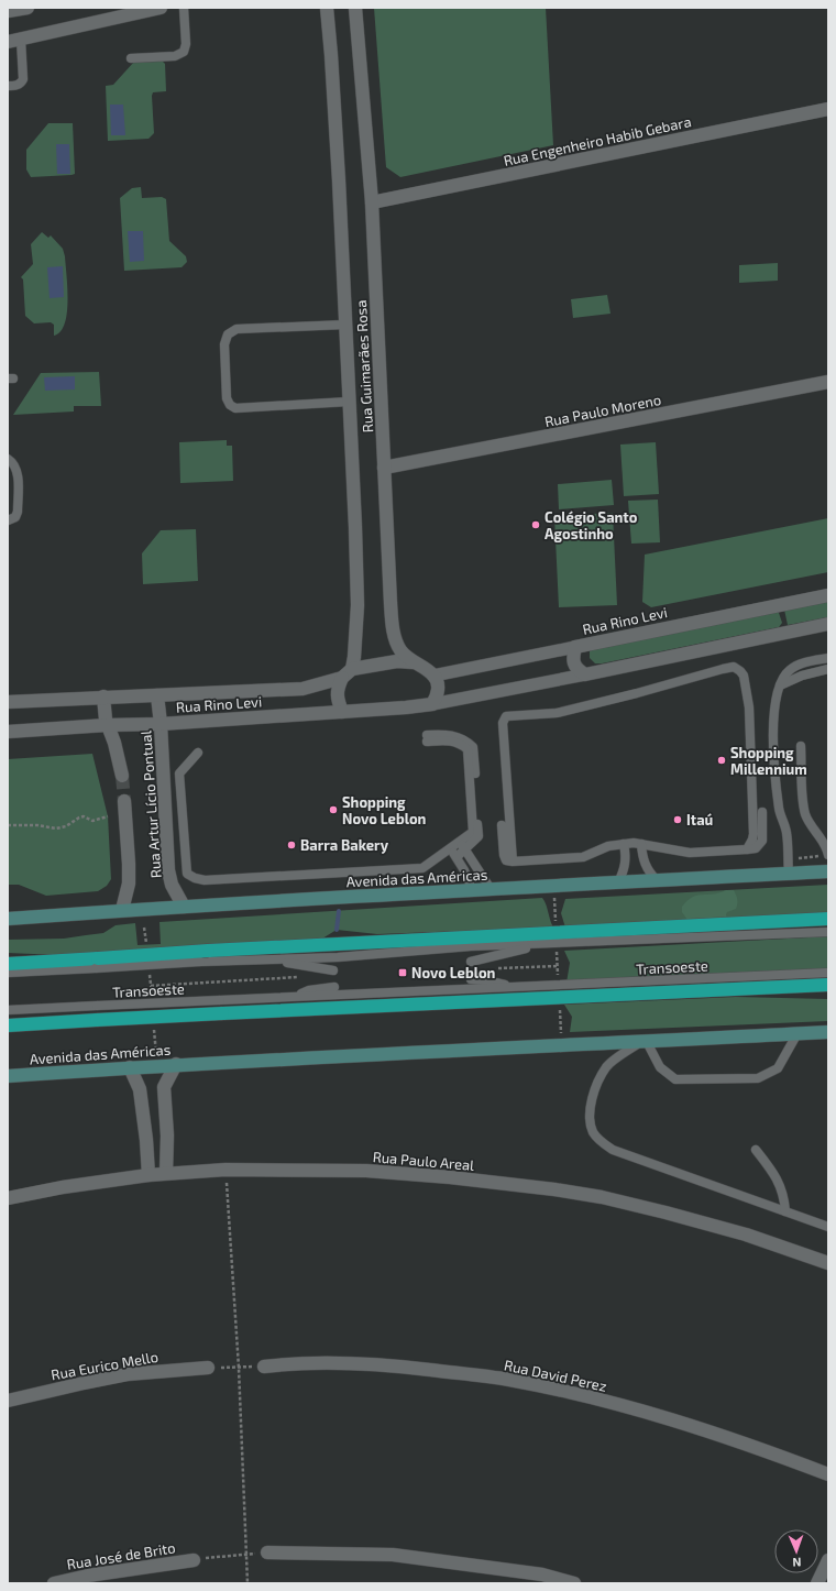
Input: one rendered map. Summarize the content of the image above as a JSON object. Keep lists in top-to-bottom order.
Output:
{
  "streets": {
    "main road": ["Avenida das Américas"],
    "street": [
      "Rua Engenheiro Habib Gebara",
      "Rua Guimarães Rosa",
      "Rua Paulo Moreno",
      "Rua Rino Levi",
      "Rua Artur Lício Pontual",
      "Rua Paulo Areal",
      "Rua Eurico Mello",
      "Rua David Perez",
      "Rua José de Brito"
    ],
    "lane": ["Transoeste"]
  },
  "crossings": [
    ["Rua Engenheiro Habib Gebara", "Rua Guimarães Rosa"],
    ["Rua Guimarães Rosa", "Rua Paulo Moreno"],
    ["Rua Guimarães Rosa", "Rua Rino Levi"],
    ["Rua Rino Levi", "Rua Artur Lício Pontual"],
    ["Rua Artur Lício Pontual", "Avenida das Américas"]
  ],
  "places": {
    "other": [
      "Colégio Santo Agostinho",
      "Shopping Millennium",
      "Shopping Novo Leblon",
      "Itaú",
      "Barra Bakery"
    ],
    "transit": ["Novo Leblon"]
  },
  "north": "bottom"
}
